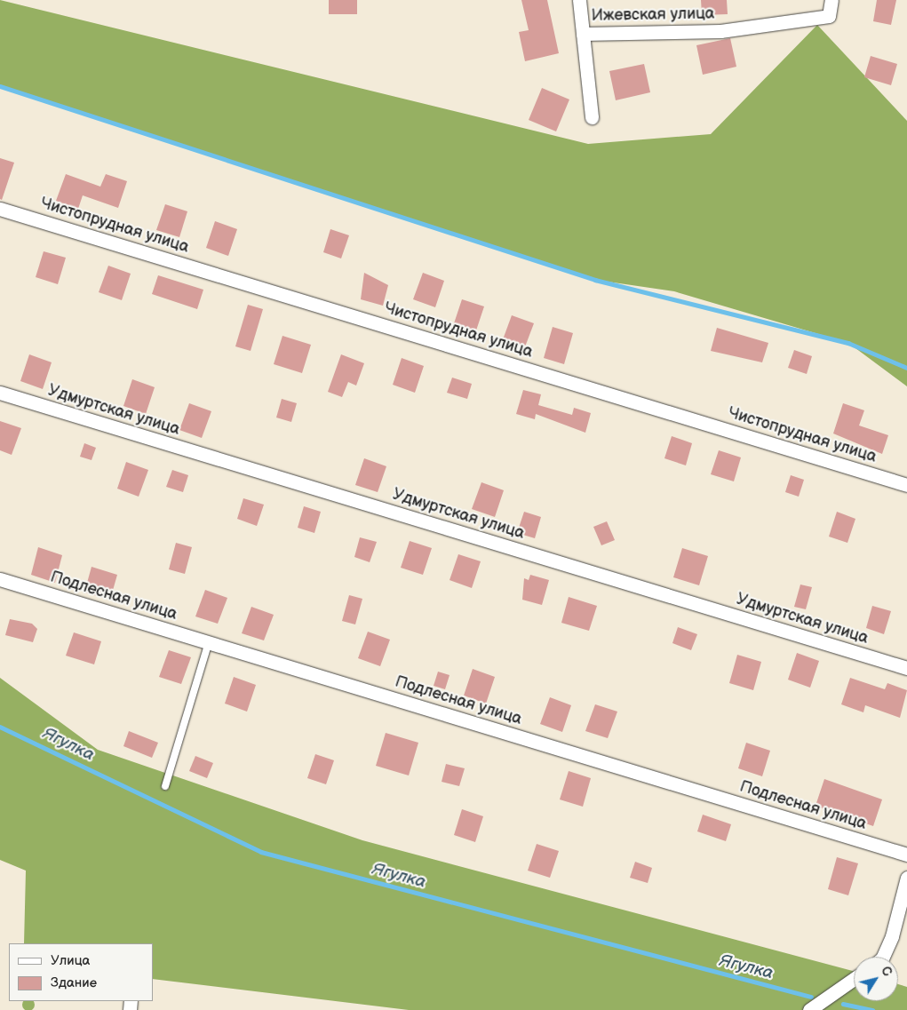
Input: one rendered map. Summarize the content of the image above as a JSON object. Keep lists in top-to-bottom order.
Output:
{
  "streets": {
    "street": [
      "Ижевская улица",
      "Чистопрудная улица",
      "Удмуртская улица",
      "Подлесная улица"
    ]
  },
  "water": ["Ягулка"],
  "legend": ["Улица", "Здание"],
  "north": "top right"
}
